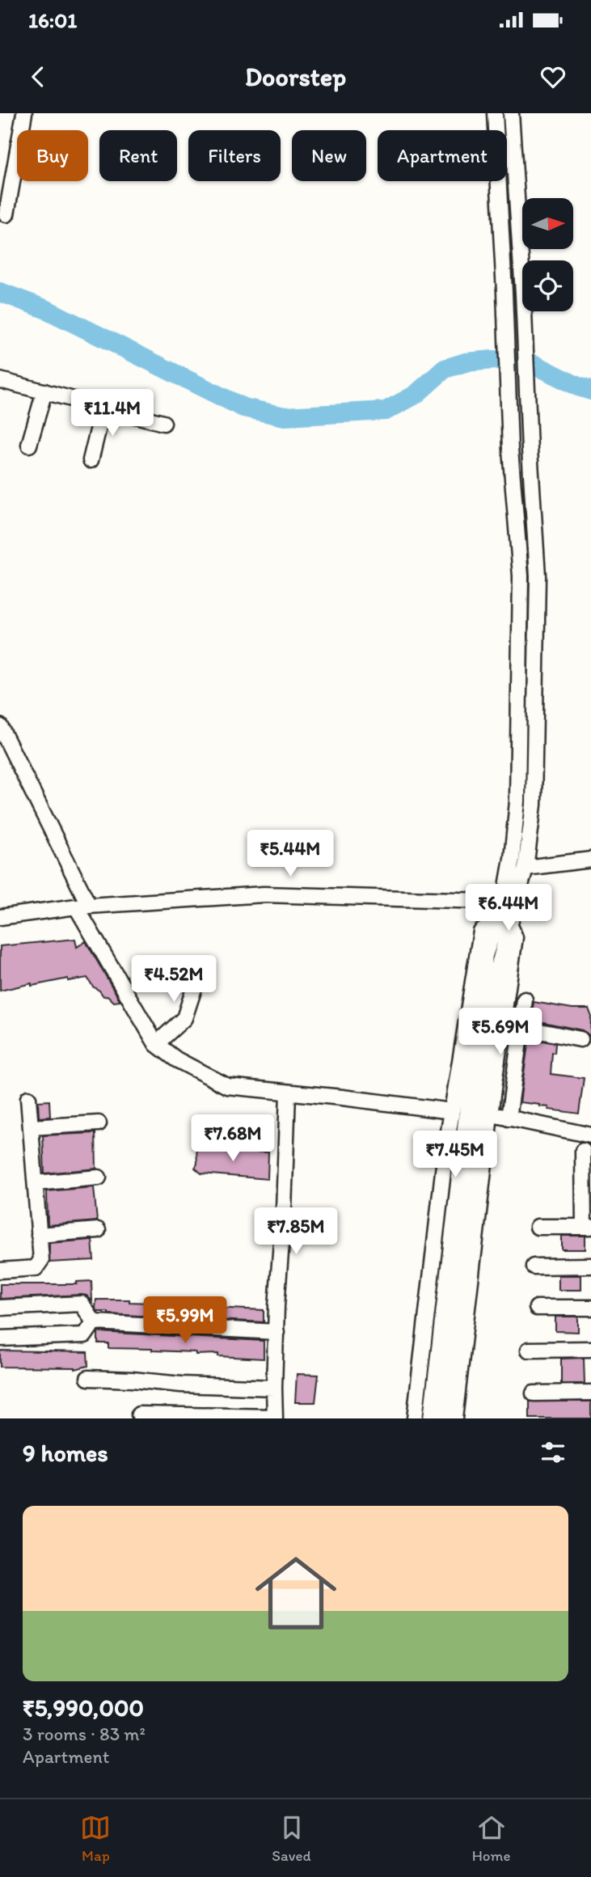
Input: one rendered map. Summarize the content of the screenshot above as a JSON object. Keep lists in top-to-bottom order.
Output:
{
  "north": "right",
  "page": {
    "status": "16:01",
    "header": "Doorstep",
    "chip": [
      "Buy",
      "Rent",
      "Filters",
      "New",
      "Apartment"
    ],
    "price": [
      "₹11.4M",
      "₹5.44M",
      "₹6.44M",
      "₹4.52M",
      "₹5.69M",
      "₹7.68M",
      "₹7.45M",
      "₹7.85M",
      "₹5.99M"
    ],
    "heading": "9 homes",
    "list": [
      {
        "name": "₹5,990,000",
        "note": "3 rooms · 83 m² · Apartment"
      }
    ],
    "tabs": ["Map", "Saved", "Home"]
  }
}
